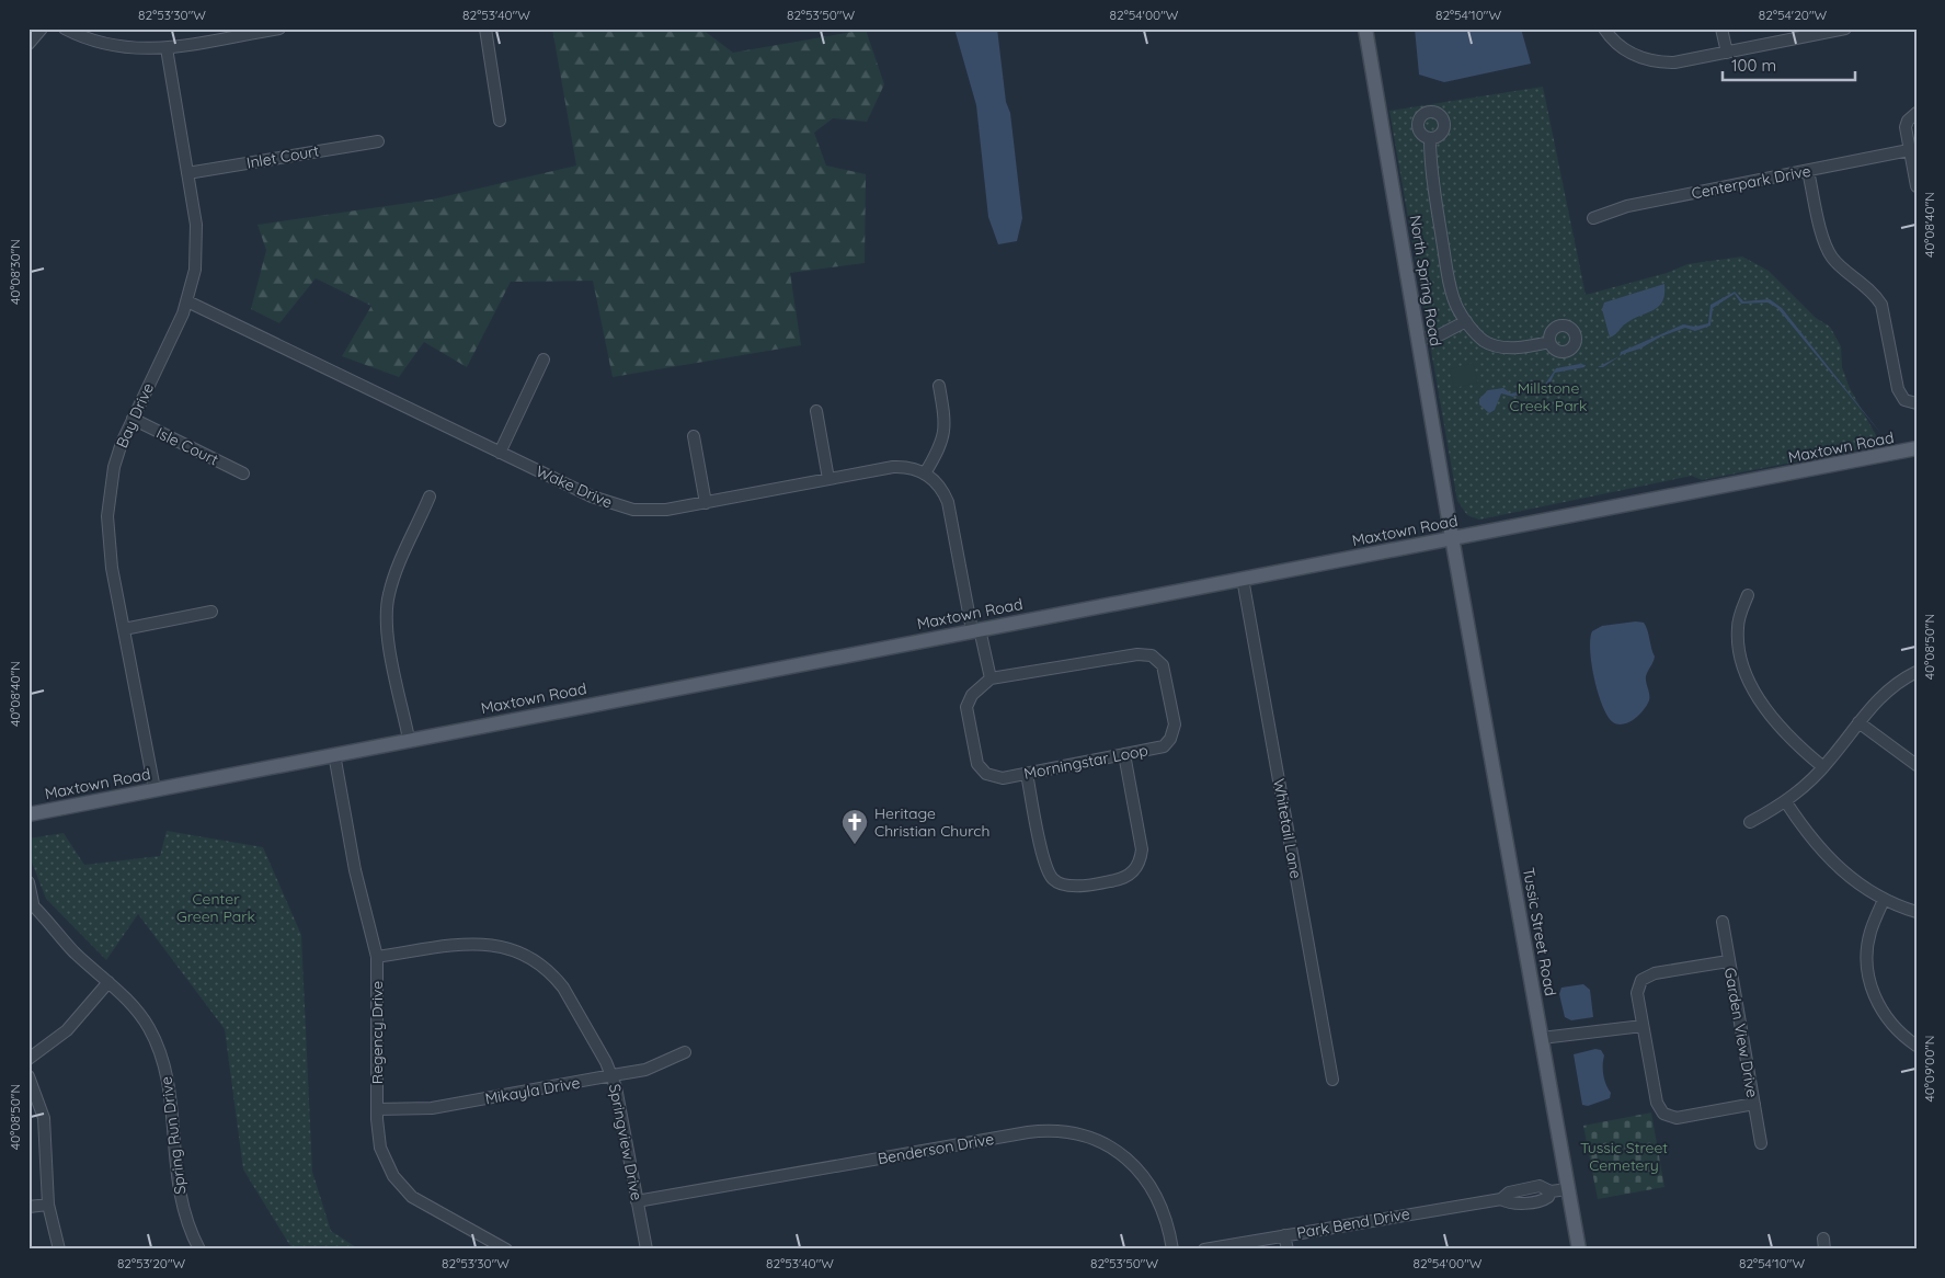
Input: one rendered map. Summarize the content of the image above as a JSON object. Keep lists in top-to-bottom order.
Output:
{
  "streets": {
    "main road": ["North Spring Road", "Maxtown Road", "Tussic Street Road"],
    "street": [
      "Inlet Court",
      "Centerpark Drive",
      "Bay Drive",
      "Isle Court",
      "Wake Drive",
      "Morningstar Loop",
      "Whitetail Lane",
      "Regency Drive",
      "Garden View Drive",
      "Mikayla Drive",
      "Spring Run Drive",
      "Springview Drive",
      "Benderson Drive",
      "Park Bend Drive"
    ]
  },
  "crossings": [
    ["Inlet Court", "Bay Drive"],
    ["North Spring Road", "Maxtown Road"],
    ["North Spring Road", "Tussic Street Road"],
    ["Bay Drive", "Isle Court"],
    ["Bay Drive", "Maxtown Road"],
    ["Bay Drive", "Wake Drive"],
    ["Maxtown Road", "Whitetail Lane"],
    ["Maxtown Road", "Regency Drive"],
    ["Tussic Street Road", "Park Bend Drive"],
    ["Regency Drive", "Mikayla Drive"],
    ["Regency Drive", "Springview Drive"],
    ["Mikayla Drive", "Springview Drive"],
    ["Springview Drive", "Benderson Drive"]
  ],
  "parks": ["Millstone Creek Park", "Center Green Park", "Tussic Street Cemetery"],
  "places": {
    "church": ["Heritage Christian Church"]
  },
  "scale_bar": "100 m",
  "coordinates": [
    "82°53'30\"W",
    "82°53'40\"W",
    "82°53'50\"W",
    "82°54'00\"W",
    "82°54'10\"W",
    "82°54'20\"W",
    "40°08'40\"N",
    "40°08'30\"N",
    "40°08'50\"N",
    "40°09'00\"N",
    "82°53'20\"W"
  ]
}
